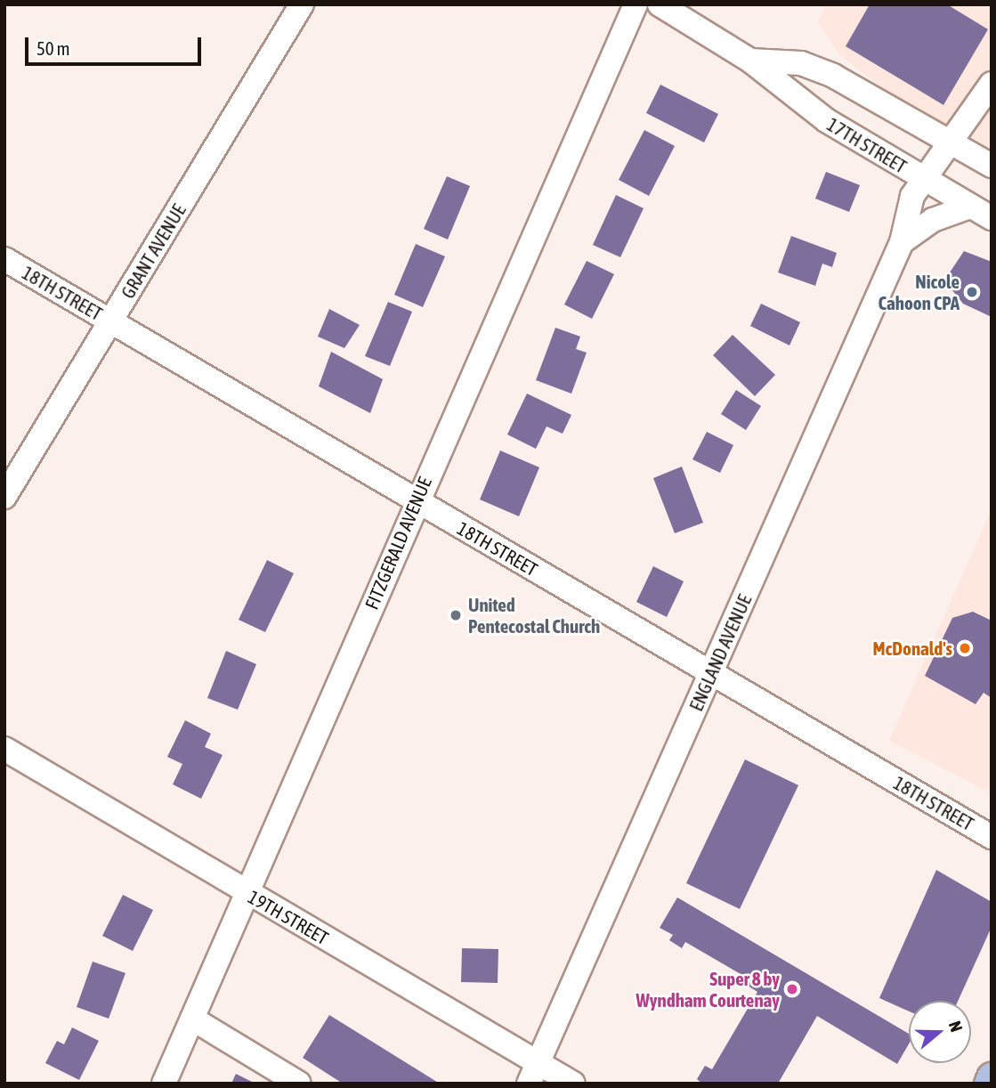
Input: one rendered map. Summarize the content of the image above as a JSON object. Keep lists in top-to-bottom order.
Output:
{
  "streets": {
    "street": [
      "17TH STREET",
      "GRANT AVENUE",
      "18TH STREET",
      "FITZGERALD AVENUE",
      "ENGLAND AVENUE",
      "19TH STREET"
    ]
  },
  "crossings": [
    ["17TH STREET", "ENGLAND AVENUE"],
    ["GRANT AVENUE", "18TH STREET"],
    ["18TH STREET", "FITZGERALD AVENUE"],
    ["18TH STREET", "ENGLAND AVENUE"],
    ["FITZGERALD AVENUE", "19TH STREET"],
    ["ENGLAND AVENUE", "19TH STREET"]
  ],
  "places": [
    "Nicole Cahoon CPA",
    "United Pentecostal Church",
    "McDonald's",
    "Super 8 by Wyndham Courtenay"
  ],
  "scale_bar": "50 m",
  "north": "right"
}
